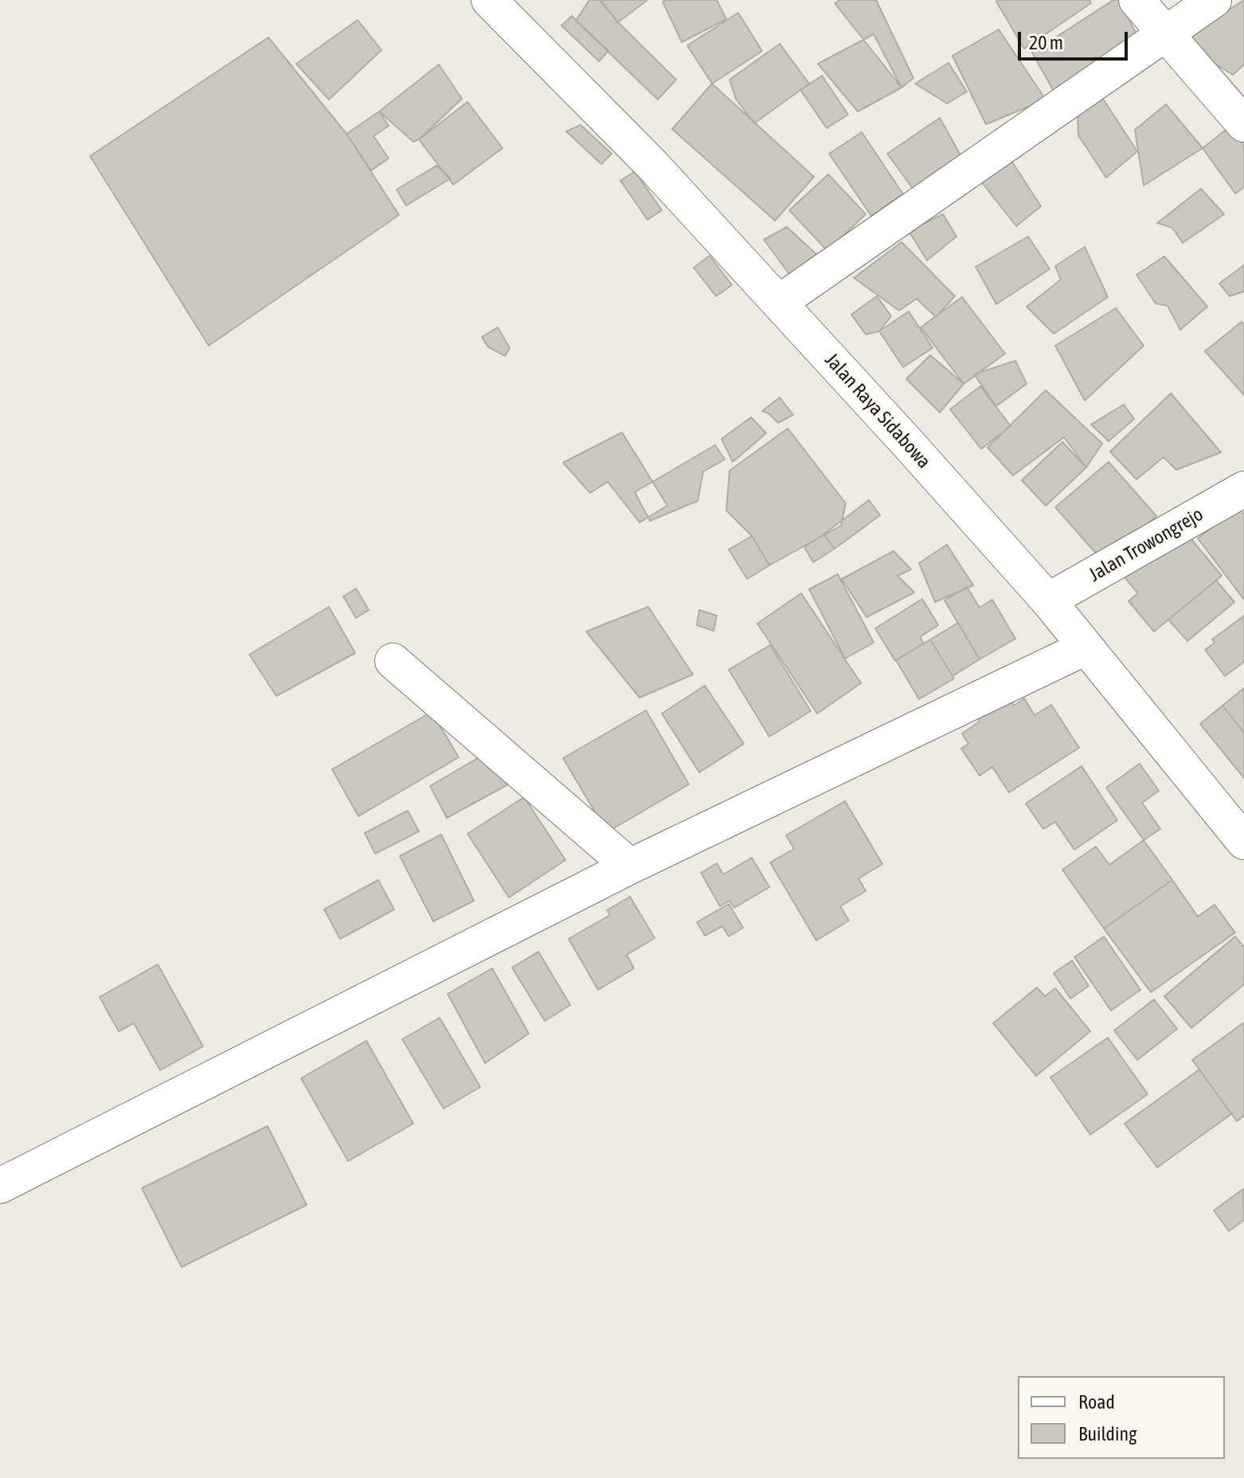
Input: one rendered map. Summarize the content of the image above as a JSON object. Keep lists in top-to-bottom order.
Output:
{
  "streets": {
    "main road": ["Jalan Raya Sidabowa", "Jalan Trowongrejo"]
  },
  "crossings": [
    ["Jalan Raya Sidabowa", "Jalan Trowongrejo"]
  ],
  "legend": ["Road", "Building"],
  "scale_bar": "20 m"
}
